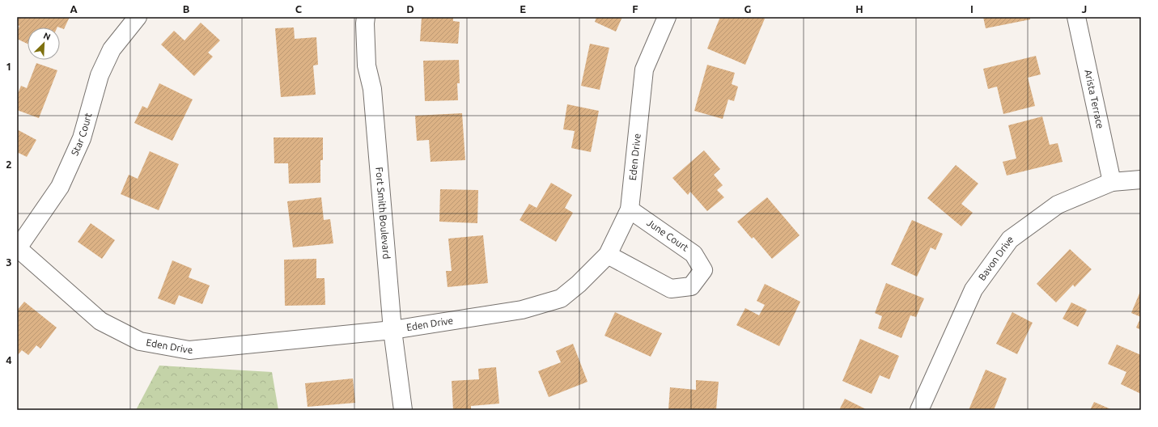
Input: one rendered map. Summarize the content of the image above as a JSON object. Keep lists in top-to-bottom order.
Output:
{
  "streets": {
    "street": [
      "Arista Terrace",
      "Star Court",
      "Eden Drive",
      "Fort Smith Boulevard",
      "June Court",
      "Bavon Drive"
    ]
  },
  "crossings": [
    ["Arista Terrace", "Bavon Drive"],
    ["Star Court", "Eden Drive"],
    ["Eden Drive", "Fort Smith Boulevard"],
    ["Eden Drive", "June Court"]
  ],
  "north": "top right",
  "grid": {
    "columns": [
      "A",
      "B",
      "C",
      "D",
      "E",
      "F",
      "G",
      "H",
      "I",
      "J"
    ],
    "rows": [
      "1",
      "2",
      "3",
      "4"
    ]
  }
}
